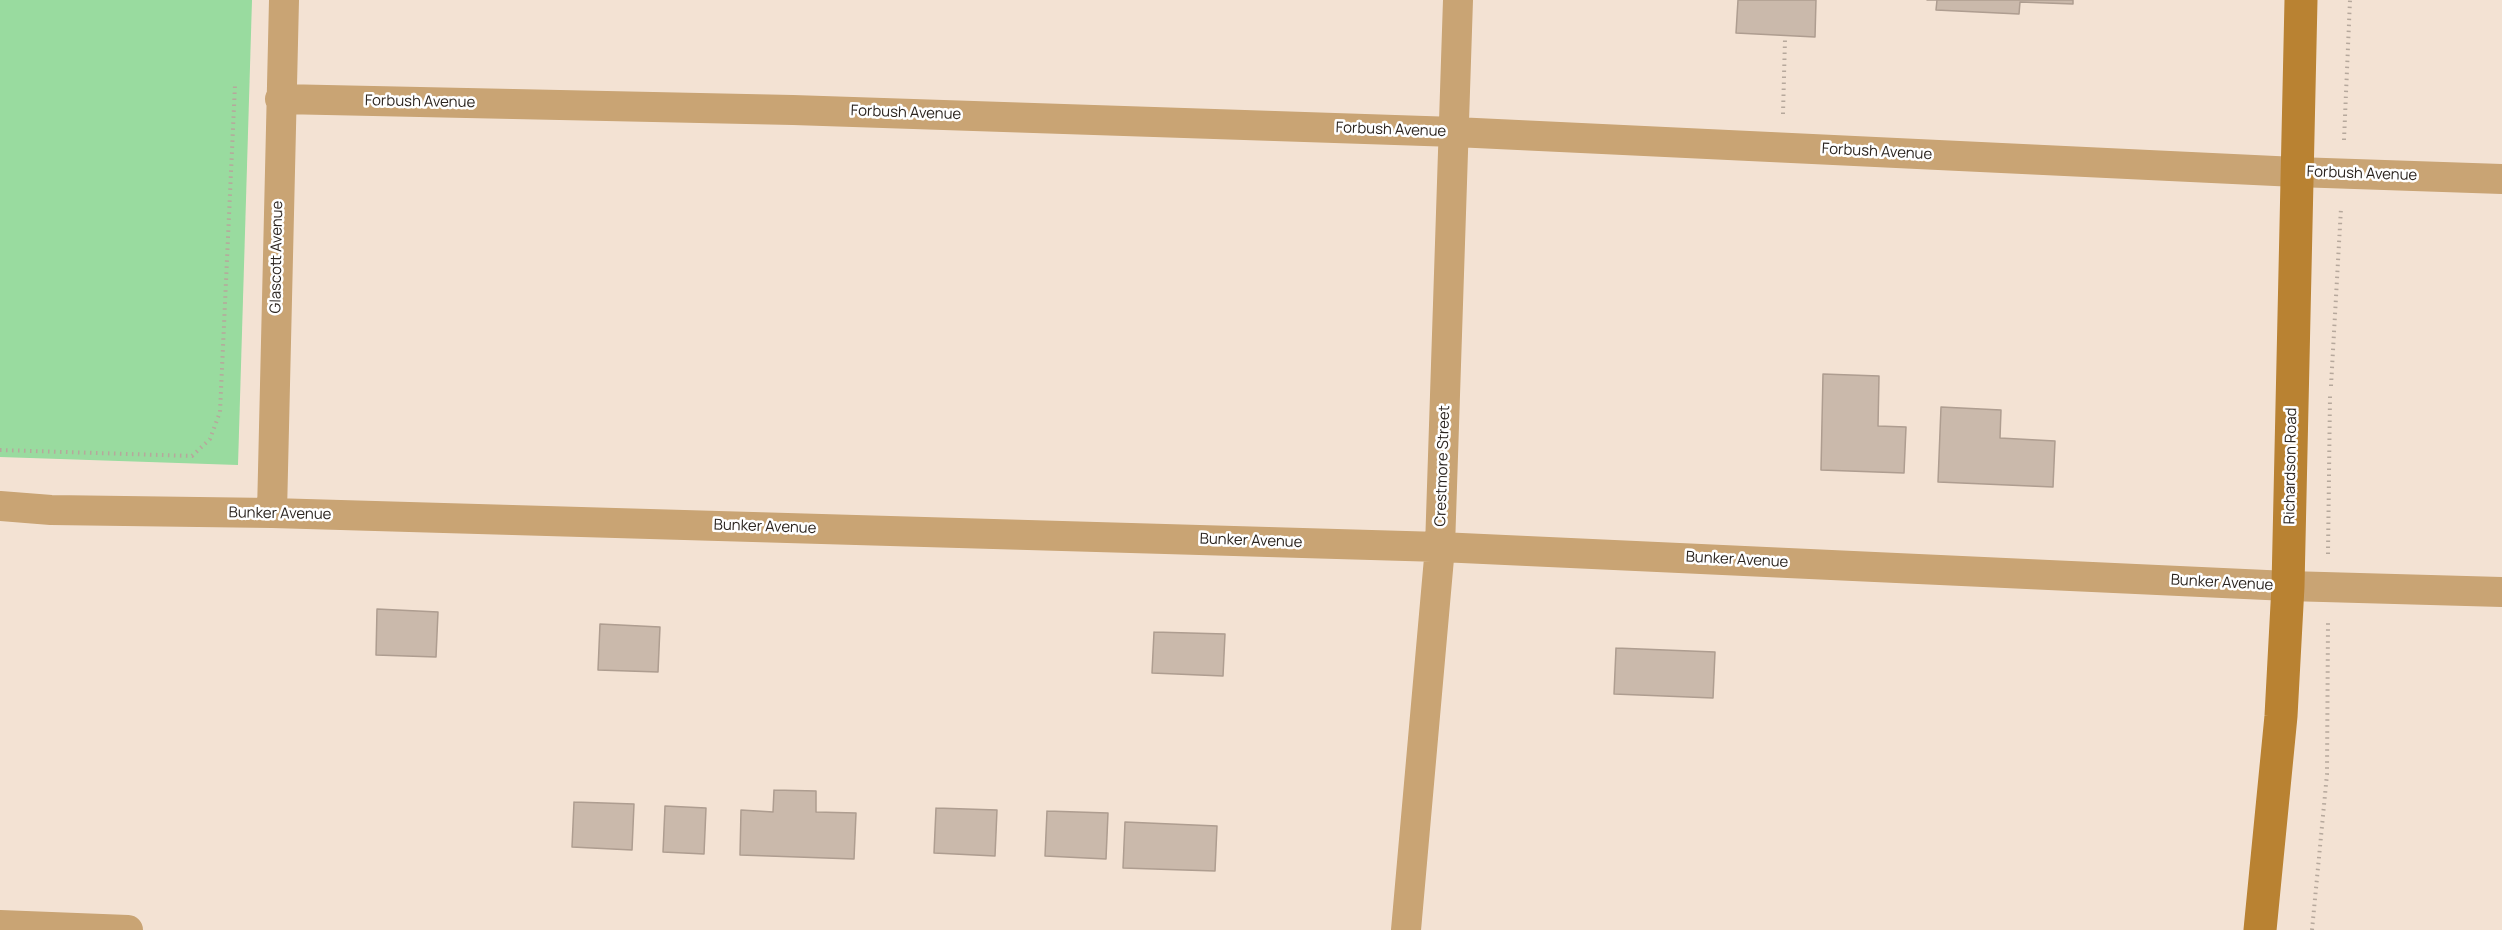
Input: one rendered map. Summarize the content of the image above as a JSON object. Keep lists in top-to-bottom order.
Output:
{
  "streets": {
    "street": [
      "Forbush Avenue",
      "Glascott Avenue",
      "Crestmore Street",
      "Richardson Road",
      "Bunker Avenue"
    ]
  },
  "crossings": [
    ["Forbush Avenue", "Glascott Avenue"],
    ["Forbush Avenue", "Crestmore Street"],
    ["Forbush Avenue", "Richardson Road"],
    ["Glascott Avenue", "Bunker Avenue"],
    ["Crestmore Street", "Bunker Avenue"],
    ["Richardson Road", "Bunker Avenue"]
  ]
}
